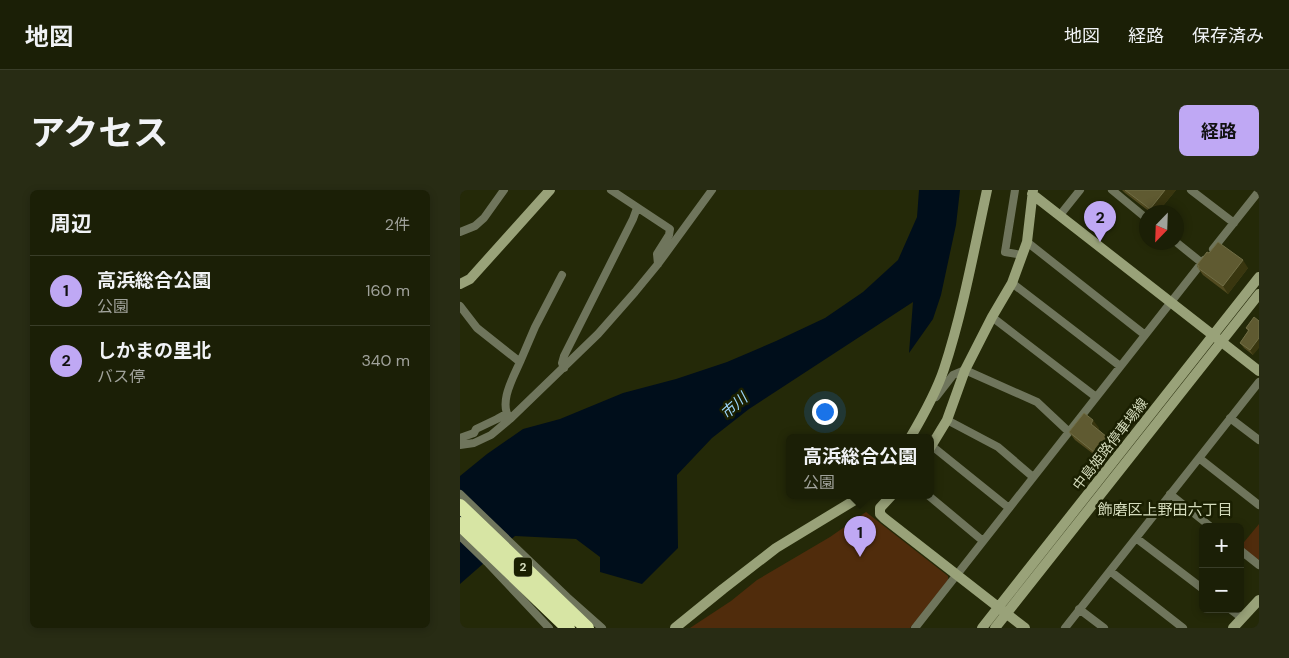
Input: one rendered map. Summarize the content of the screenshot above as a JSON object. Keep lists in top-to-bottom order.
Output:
{
  "streets": {
    "highway": ["2"],
    "street": ["中島姫路停車場線"]
  },
  "districts": ["飾磨区上野田六丁目"],
  "water": ["市川"],
  "north": "bottom left",
  "page": {
    "header": "地図",
    "nav": ["地図", "経路", "保存済み"],
    "title": "アクセス",
    "buttons": "経路",
    "heading": ["周辺", "2件"],
    "pins": ["2", "1"],
    "list": [
      {
        "mark": "1",
        "name": "高浜総合公園",
        "note": "公園",
        "value": "160 m"
      },
      {
        "mark": "2",
        "name": "しかまの里北",
        "note": "バス停",
        "value": "340 m"
      }
    ],
    "popup": ["高浜総合公園", "公園"],
    "map_buttons": ["+", "−"]
  }
}
